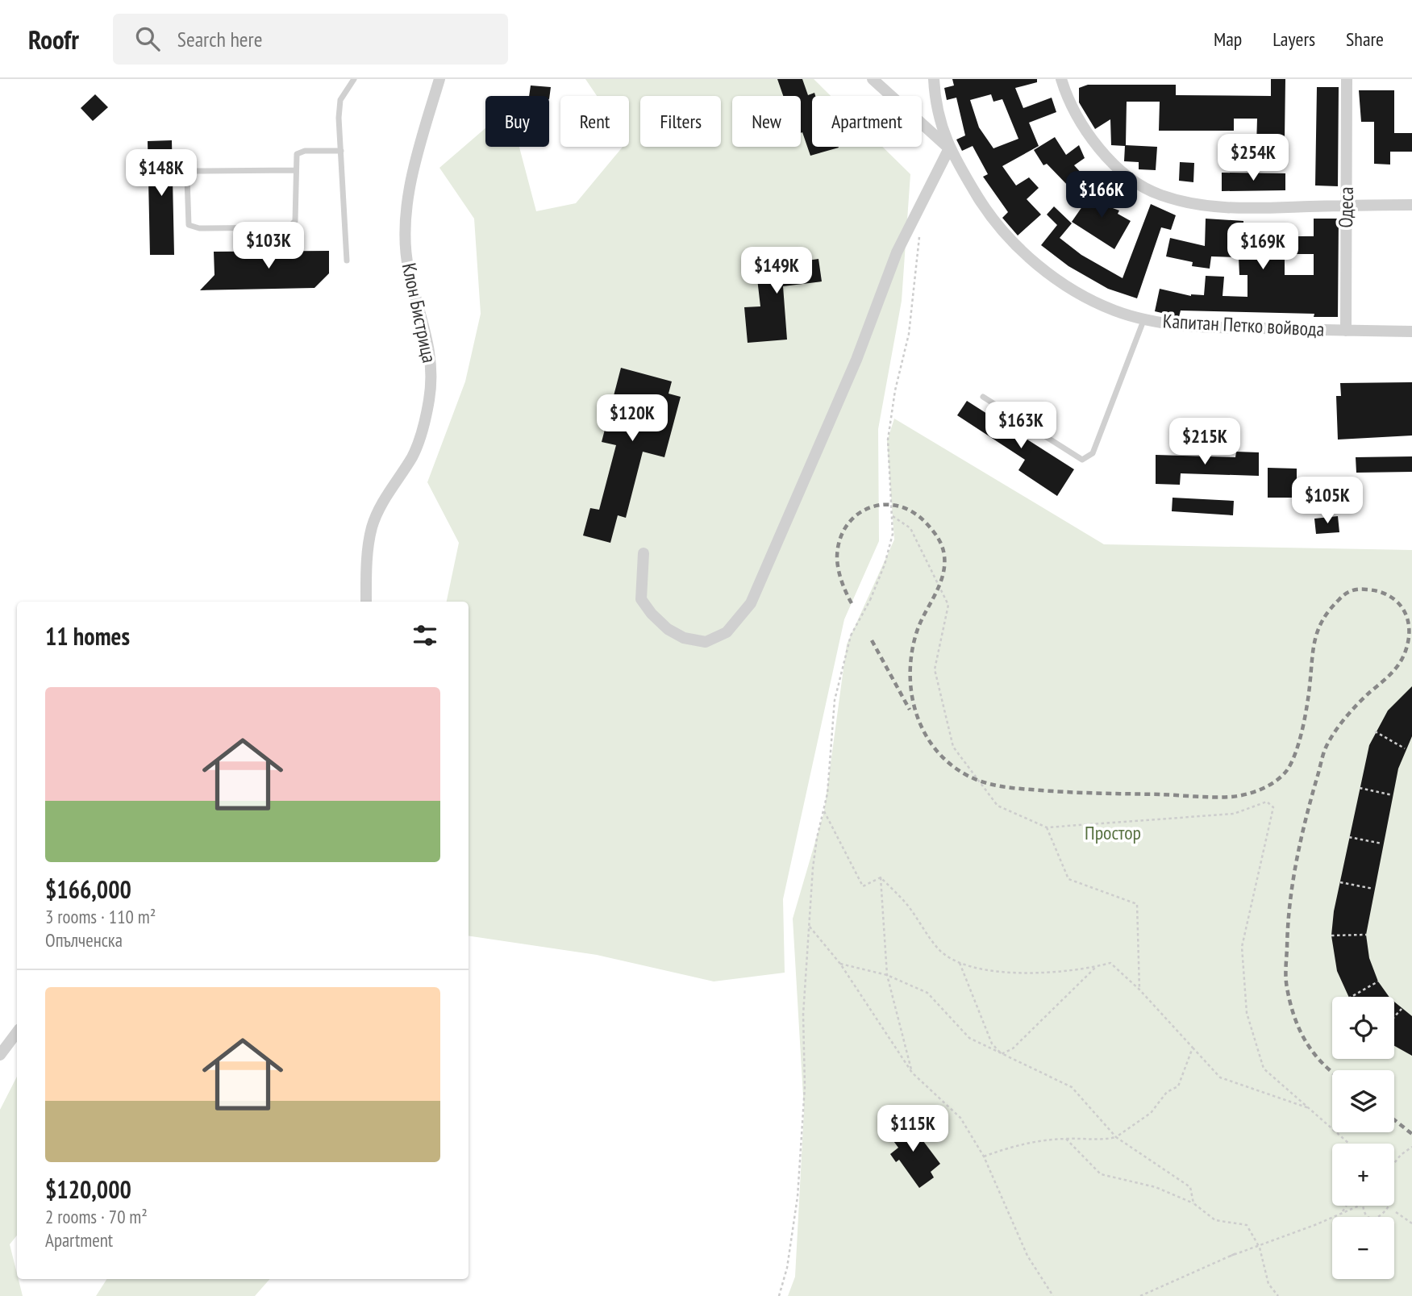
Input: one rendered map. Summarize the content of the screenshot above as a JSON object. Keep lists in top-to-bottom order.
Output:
{
  "streets": {
    "street": ["Одеса", "Клон Бистрица", "Капитан Петко войвода"]
  },
  "crossings": [
    ["Одеса", "Капитан Петко войвода"]
  ],
  "parks": ["Простор"],
  "page": {
    "header": "Roofr",
    "search": "Search here",
    "nav": ["Map", "Layers", "Share"],
    "chip": [
      "Buy",
      "Rent",
      "Filters",
      "New",
      "Apartment"
    ],
    "price": [
      "$254K",
      "$148K",
      "$166K",
      "$103K",
      "$169K",
      "$149K",
      "$120K",
      "$163K",
      "$215K",
      "$105K",
      "$115K"
    ],
    "heading": "11 homes",
    "list": [
      {
        "name": "$166,000",
        "note": "3 rooms · 110 m² · Опълченска"
      },
      {
        "name": "$120,000",
        "note": "2 rooms · 70 m² · Apartment"
      }
    ],
    "map_buttons": ["+", "−"]
  }
}
